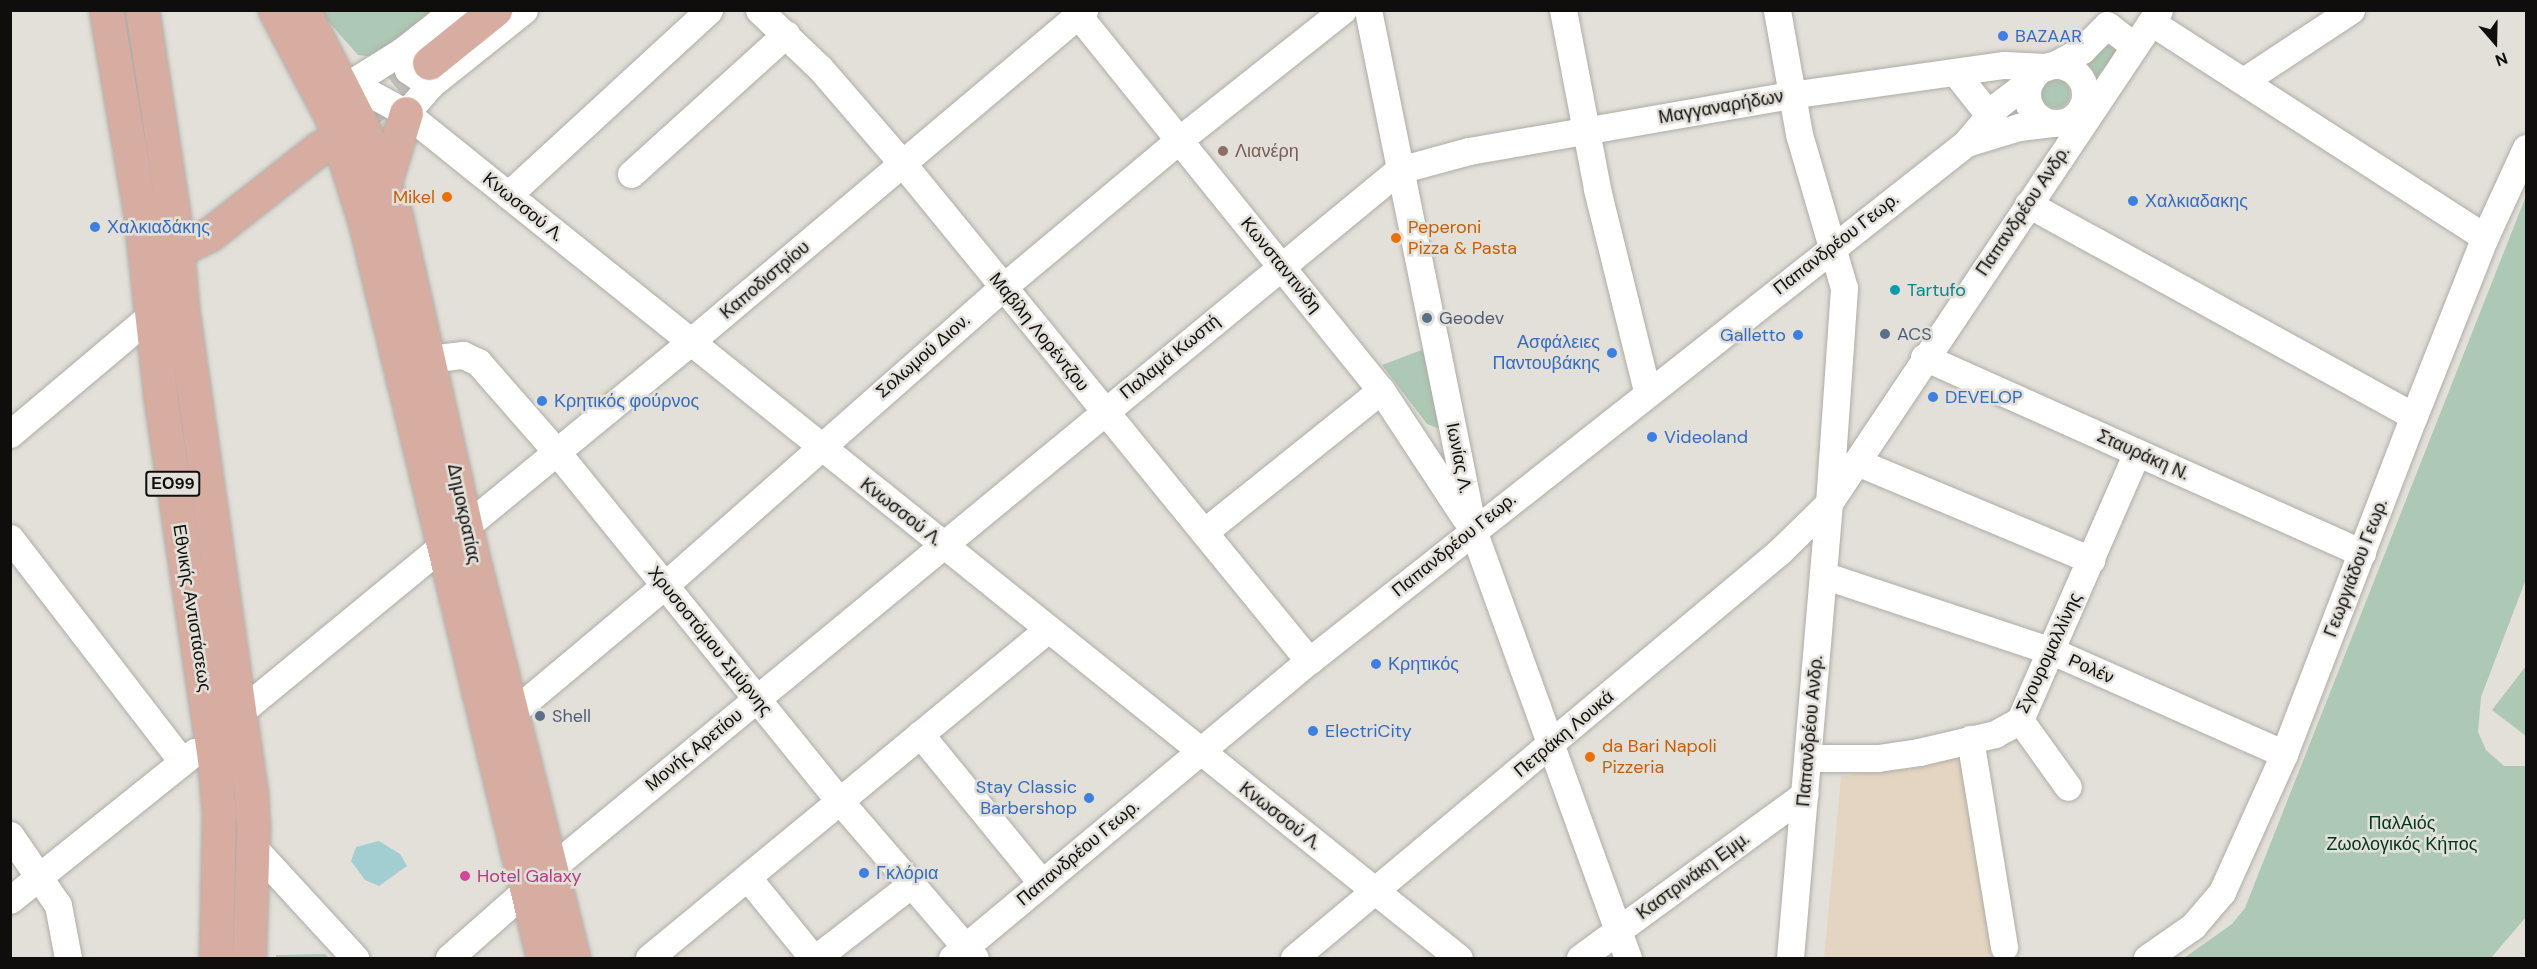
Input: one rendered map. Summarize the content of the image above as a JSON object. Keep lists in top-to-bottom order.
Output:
{
  "streets": {
    "main road": ["ΕΟ99", "Δημοκρατίας", "Εθνικής Αντιστάσεως"],
    "street": [
      "Μαγγαναρήδων",
      "Κνωσσού Λ.",
      "Παπανδρέου Ανδρ.",
      "Παπανδρέου Γεωρ.",
      "Κωνσταντινίδη",
      "Καποδιστρίου",
      "Μαβίλη Λορέντζου",
      "Σολωμού Διον.",
      "Παλαμά Κωστή",
      "Σταυράκη Ν.",
      "Ιωνίας Λ.",
      "Γεωργιάδου Γεωρ.",
      "Χρυσοστόμου Σμύρνης",
      "Σγουρομαλλίνης",
      "Ρολέν",
      "Πετράκη Λουκά",
      "Μονής Αρετίου",
      "Καστρινάκη Εμμ."
    ]
  },
  "crossings": [
    ["Μαγγαναρήδων", "Παπανδρέου Ανδρ."],
    ["Μαγγαναρήδων", "Παλαμά Κωστή"],
    ["Μαγγαναρήδων", "Ιωνίας Λ."],
    ["Κνωσσού Λ.", "Παπανδρέου Γεωρ."],
    ["Κνωσσού Λ.", "Καποδιστρίου"],
    ["Κνωσσού Λ.", "Σολωμού Διον."],
    ["Κνωσσού Λ.", "Παλαμά Κωστή"],
    ["Κνωσσού Λ.", "Δημοκρατίας"],
    ["Κνωσσού Λ.", "Πετράκη Λουκά"],
    ["Κνωσσού Λ.", "Μονής Αρετίου"],
    ["Παπανδρέου Ανδρ.", "Παπανδρέου Γεωρ."],
    ["Παπανδρέου Ανδρ.", "Σταυράκη Ν."],
    ["Παπανδρέου Ανδρ.", "Σγουρομαλλίνης"],
    ["Παπανδρέου Ανδρ.", "Ρολέν"],
    ["Παπανδρέου Ανδρ.", "Πετράκη Λουκά"],
    ["Παπανδρέου Ανδρ.", "Καστρινάκη Εμμ."],
    ["Παπανδρέου Γεωρ.", "Κωνσταντινίδη"],
    ["Παπανδρέου Γεωρ.", "Μαβίλη Λορέντζου"],
    ["Παπανδρέου Γεωρ.", "Ιωνίας Λ."],
    ["Παπανδρέου Γεωρ.", "Χρυσοστόμου Σμύρνης"],
    ["Κωνσταντινίδη", "Καποδιστρίου"],
    ["Κωνσταντινίδη", "Σολωμού Διον."],
    ["Κωνσταντινίδη", "Παλαμά Κωστή"],
    ["Κωνσταντινίδη", "Ιωνίας Λ."],
    ["Καποδιστρίου", "Μαβίλη Λορέντζου"],
    ["Καποδιστρίου", "Δημοκρατίας"],
    ["Καποδιστρίου", "Εθνικής Αντιστάσεως"],
    ["Καποδιστρίου", "Χρυσοστόμου Σμύρνης"],
    ["Μαβίλη Λορέντζου", "Σολωμού Διον."],
    ["Μαβίλη Λορέντζου", "Παλαμά Κωστή"],
    ["Σολωμού Διον.", "Δημοκρατίας"],
    ["Σολωμού Διον.", "Χρυσοστόμου Σμύρνης"],
    ["Παλαμά Κωστή", "Ιωνίας Λ."],
    ["Παλαμά Κωστή", "Μονής Αρετίου"],
    ["Σταυράκη Ν.", "Γεωργιάδου Γεωρ."],
    ["Σταυράκη Ν.", "Σγουρομαλλίνης"],
    ["Ιωνίας Λ.", "Πετράκη Λουκά"],
    ["Ιωνίας Λ.", "Καστρινάκη Εμμ."],
    ["Δημοκρατίας", "Χρυσοστόμου Σμύρνης"],
    ["Δημοκρατίας", "Μονής Αρετίου"],
    ["Γεωργιάδου Γεωρ.", "Ρολέν"],
    ["Χρυσοστόμου Σμύρνης", "Μονής Αρετίου"],
    ["Σγουρομαλλίνης", "Ρολέν"]
  ],
  "parks": ["ΠαλΑιός Ζωολογικός Κήπος"],
  "places": [
    "BAZAAR",
    "Λιανέρη",
    "Mikel",
    "Χαλκιαδακης",
    "Χαλκιαδάκης",
    "Peperoni Pizza & Pasta",
    "Tartufo",
    "Geodev",
    "ACS",
    "Galletto",
    "Ασφάλειες Παντουβάκης",
    "DEVELOP",
    "Κρητικός φούρνος",
    "Videoland",
    "Κρητικός",
    "Shell",
    "ElectriCity",
    "da Bari Napoli Pizzeria",
    "Stay Classic Barbershop",
    "Γκλόρια",
    "Hotel Galaxy"
  ],
  "north": "bottom"
}
